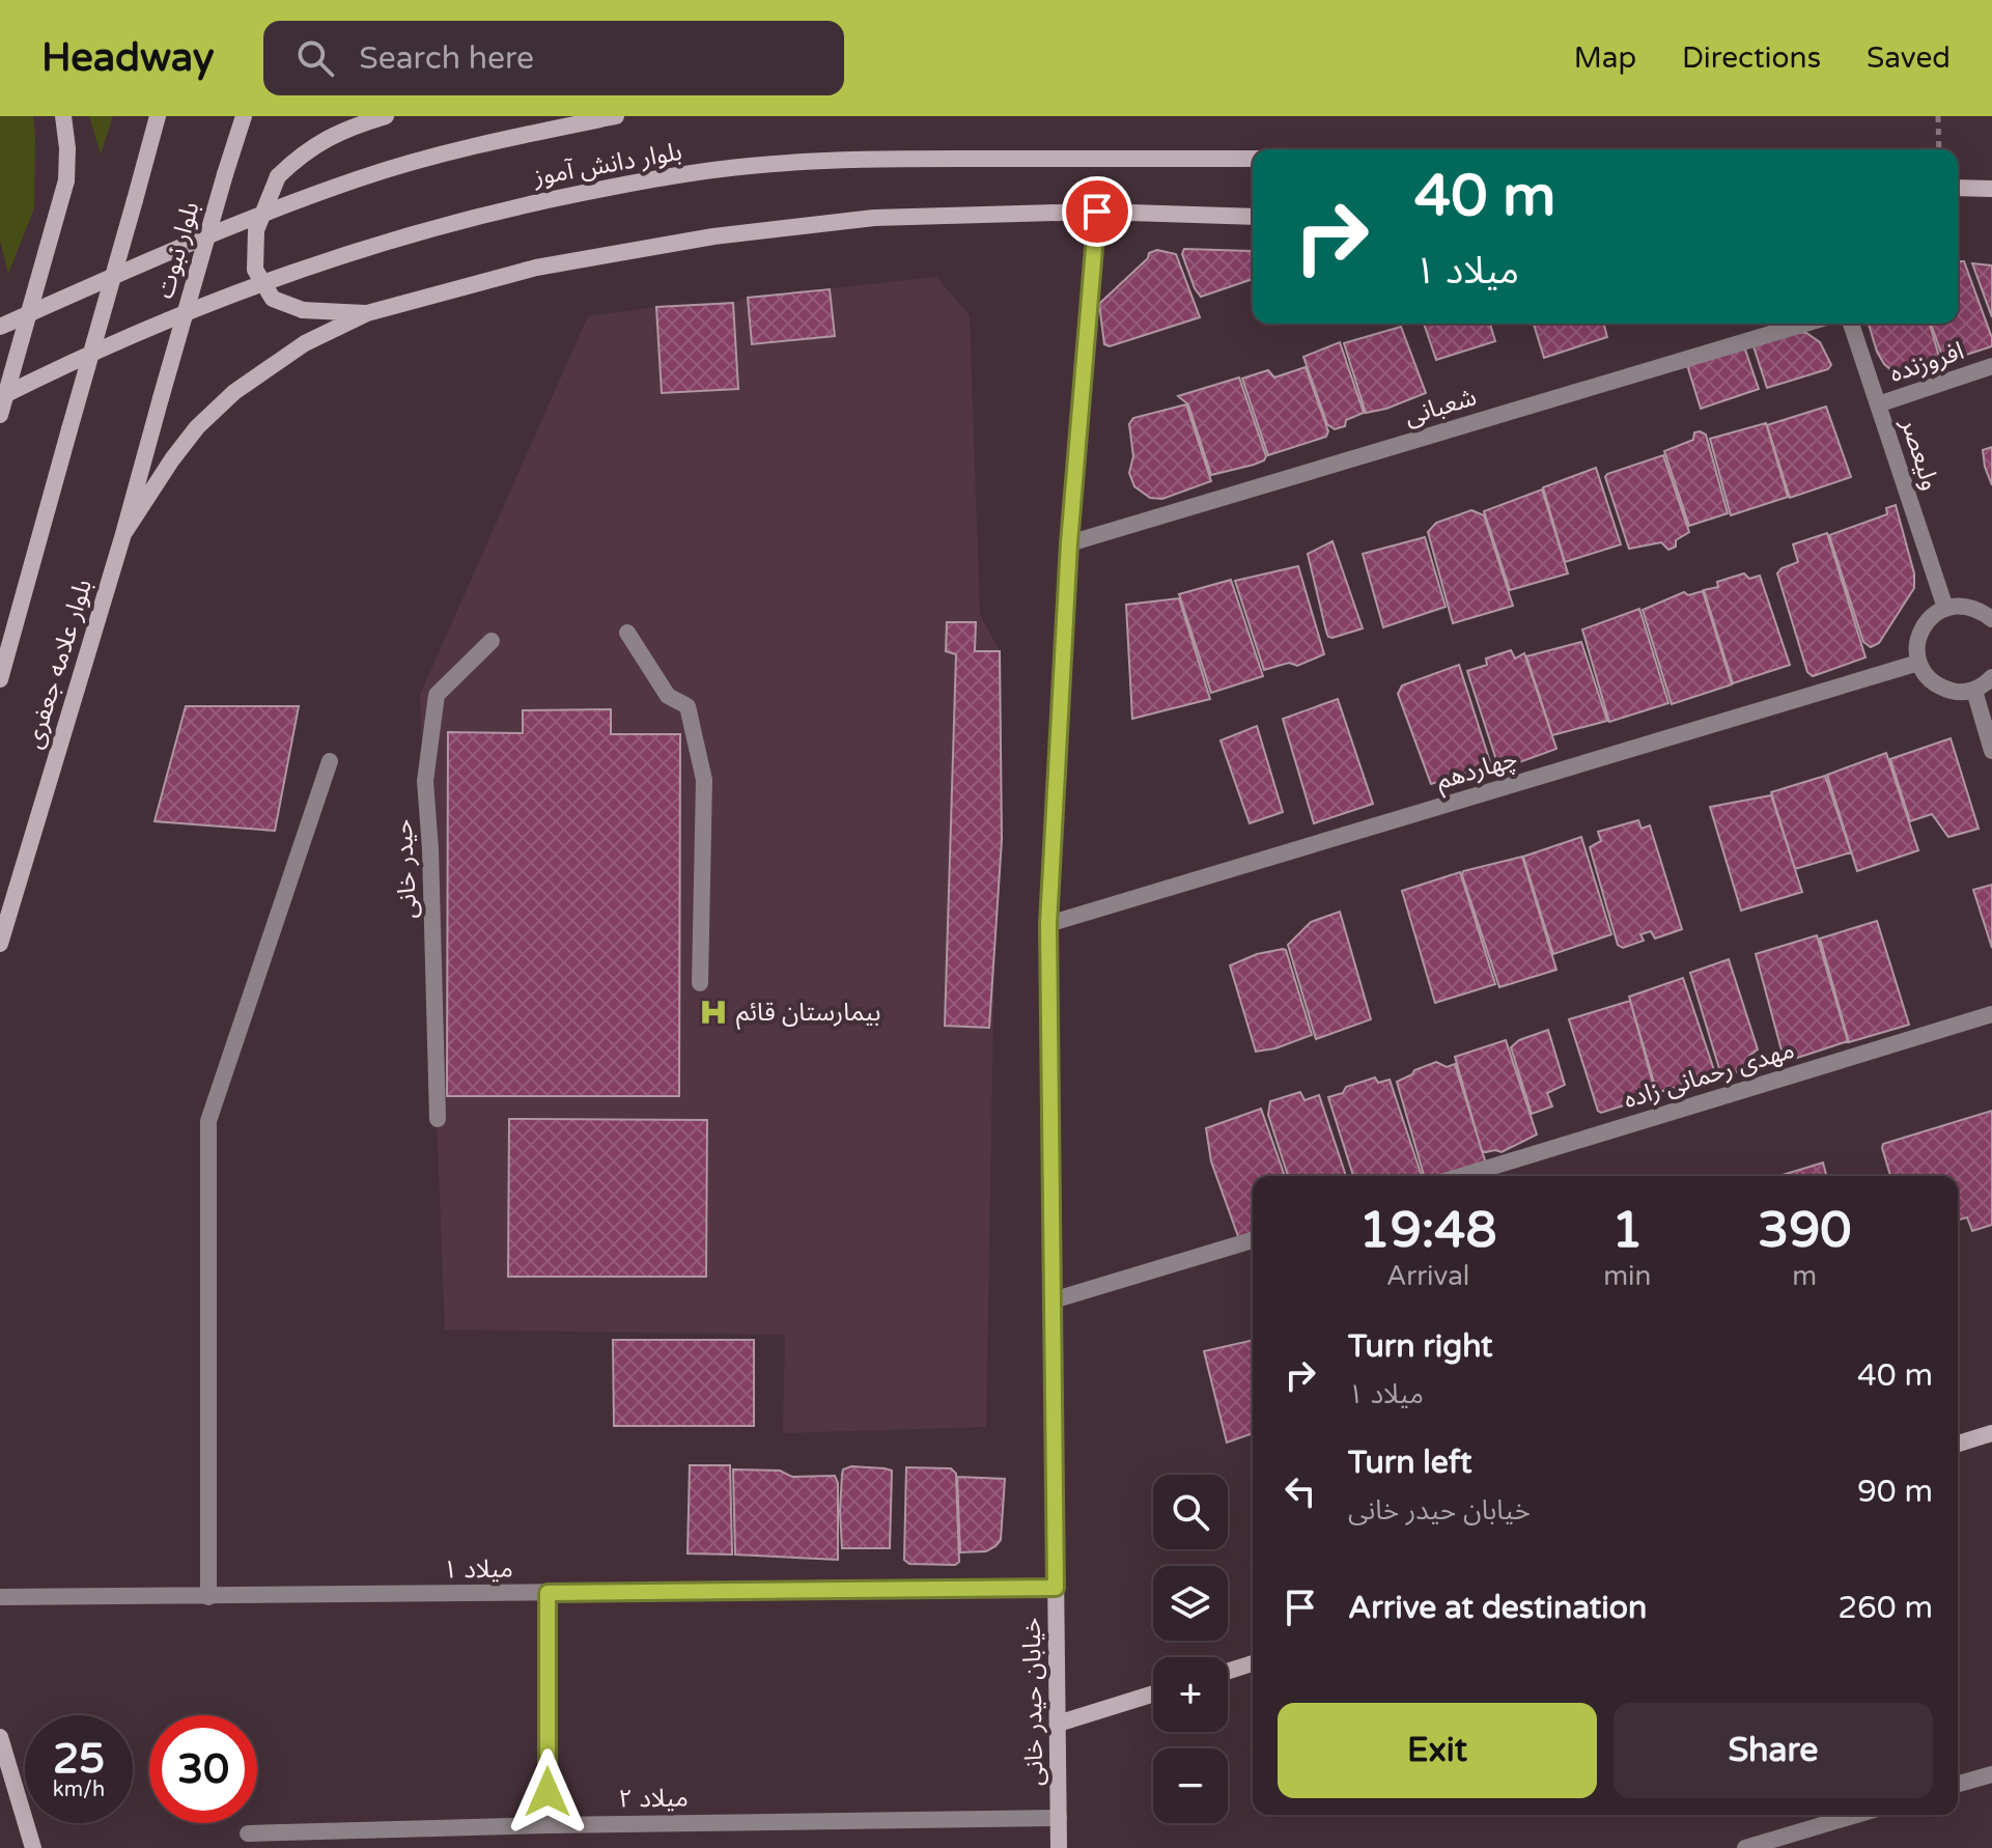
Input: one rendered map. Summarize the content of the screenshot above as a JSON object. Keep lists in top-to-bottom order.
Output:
{
  "streets": {
    "main road": [
      "بلوار دانش آموز",
      "بلوار نبوت",
      "بلوار علامه جعفری",
      "خیابان حیدر خانی"
    ],
    "street": [
      "افروزنده",
      "شعبانی",
      "ولیعصر",
      "چهاردهم",
      "حیدر خانی",
      "مهدی رحمانی زاده",
      "میلاد ۱",
      "میلاد ۲"
    ]
  },
  "crossings": [
    ["بلوار نبوت", "بلوار علامه جعفری"],
    ["افروزنده", "ولیعصر"],
    ["شعبانی", "خیابان حیدر خانی"],
    ["چهاردهم", "خیابان حیدر خانی"],
    ["میلاد ۱", "خیابان حیدر خانی"],
    ["خیابان حیدر خانی", "میلاد ۲"]
  ],
  "places": {
    "hospital": ["بیمارستان قائم"]
  },
  "page": {
    "header": "Headway",
    "search": "Search here",
    "nav": ["Map", "Directions", "Saved"],
    "turn": ["40 m", "میلاد ۱"],
    "eta": [
      "19:48",
      "Arrival",
      "1",
      "min",
      "390",
      "m"
    ],
    "list": [
      {
        "name": "Turn right",
        "note": "میلاد ۱",
        "value": "40 m"
      },
      {
        "name": "Turn left",
        "note": "خیابان حیدر خانی",
        "value": "90 m"
      },
      {
        "name": "Arrive at destination",
        "value": "260 m"
      }
    ],
    "map_buttons": ["+", "−"],
    "buttons": ["Exit", "Share"],
    "speed": "25 km/h",
    "limit": "30"
  }
}
